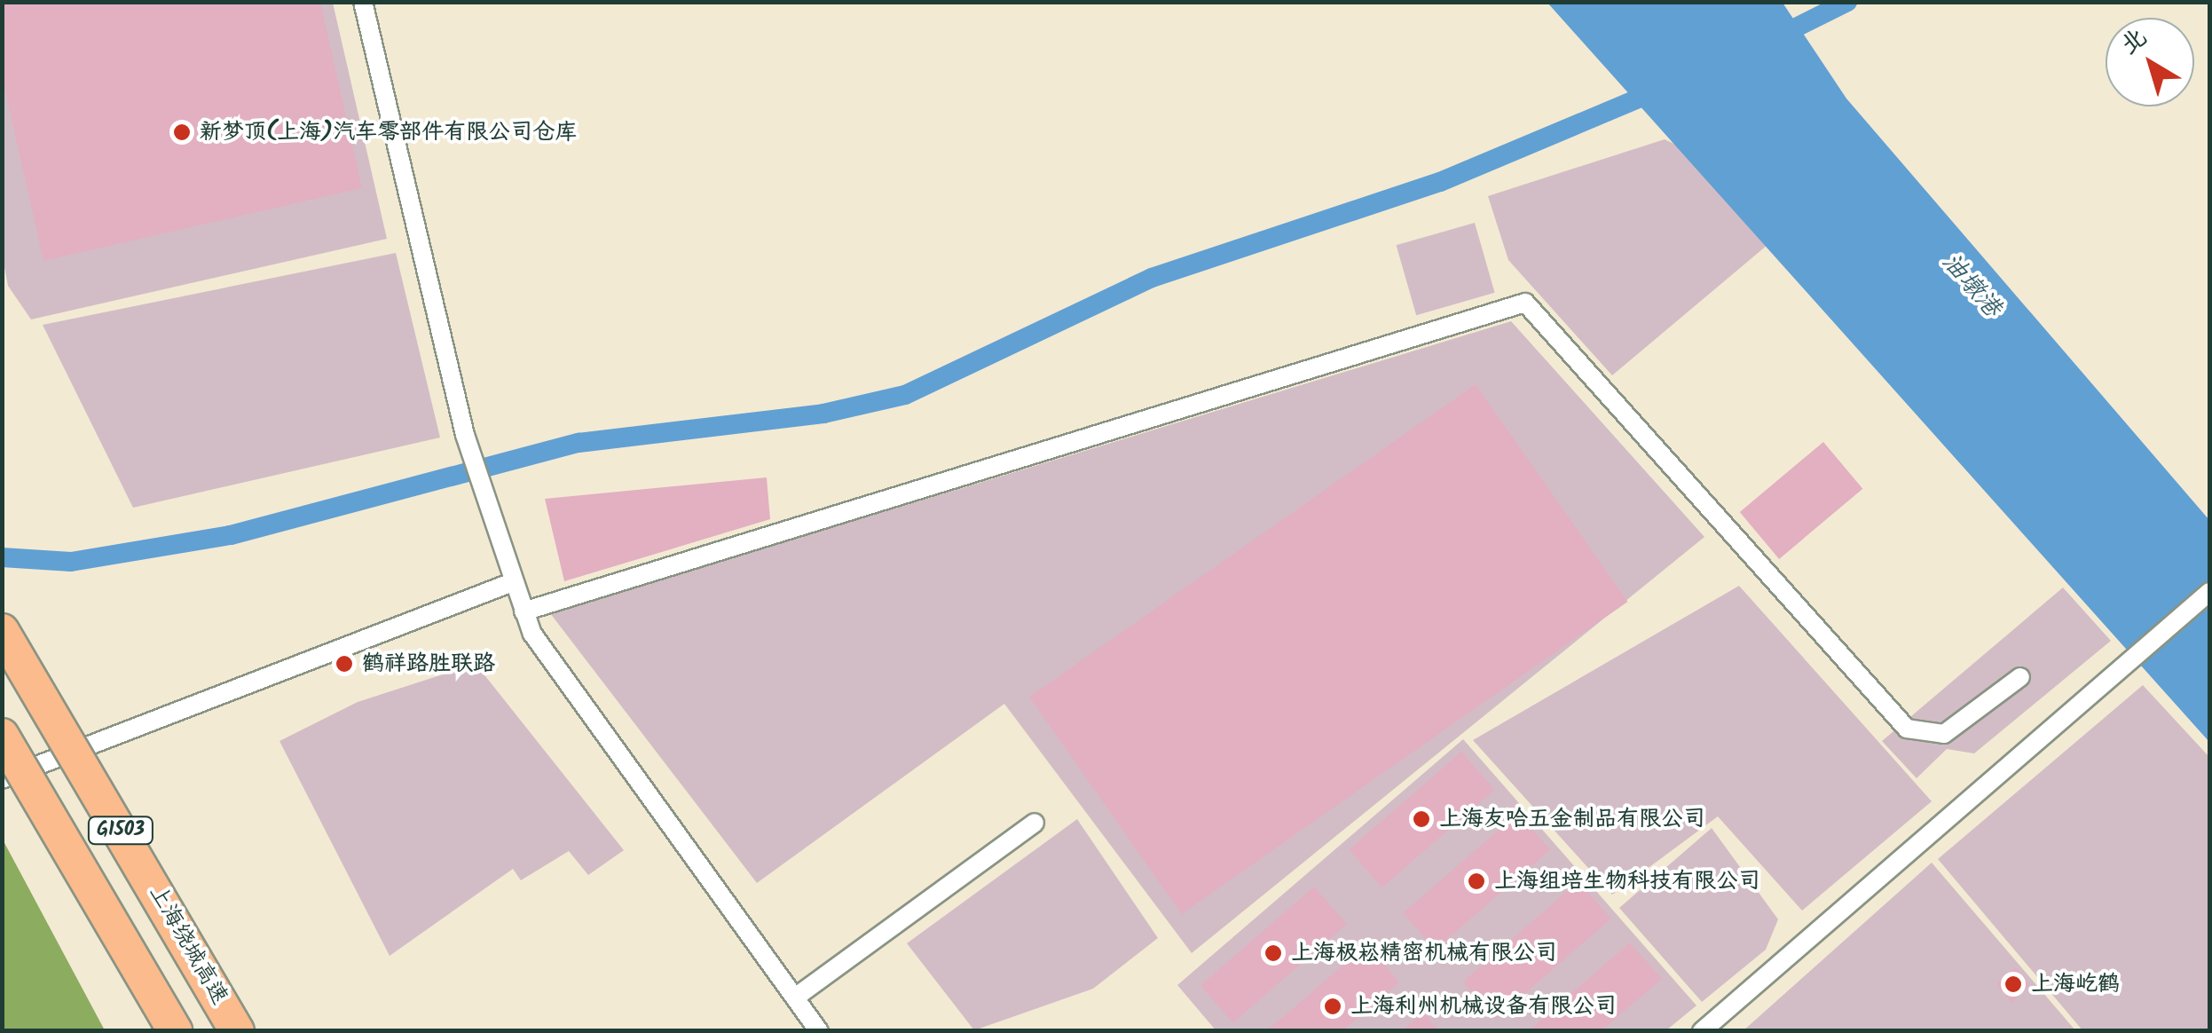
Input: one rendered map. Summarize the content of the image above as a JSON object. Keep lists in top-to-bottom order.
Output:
{
  "streets": {
    "highway": ["G1503", "上海绕城高速"]
  },
  "water": ["油墩港"],
  "places": [
    "新梦顶(上海)汽车零部件有限公司仓库",
    "鹤祥路胜联路",
    "上海友哈五金制品有限公司",
    "上海组培生物科技有限公司",
    "上海极崧精密机械有限公司",
    "上海屹鹤",
    "上海利州机械设备有限公司"
  ],
  "north": "top left"
}
